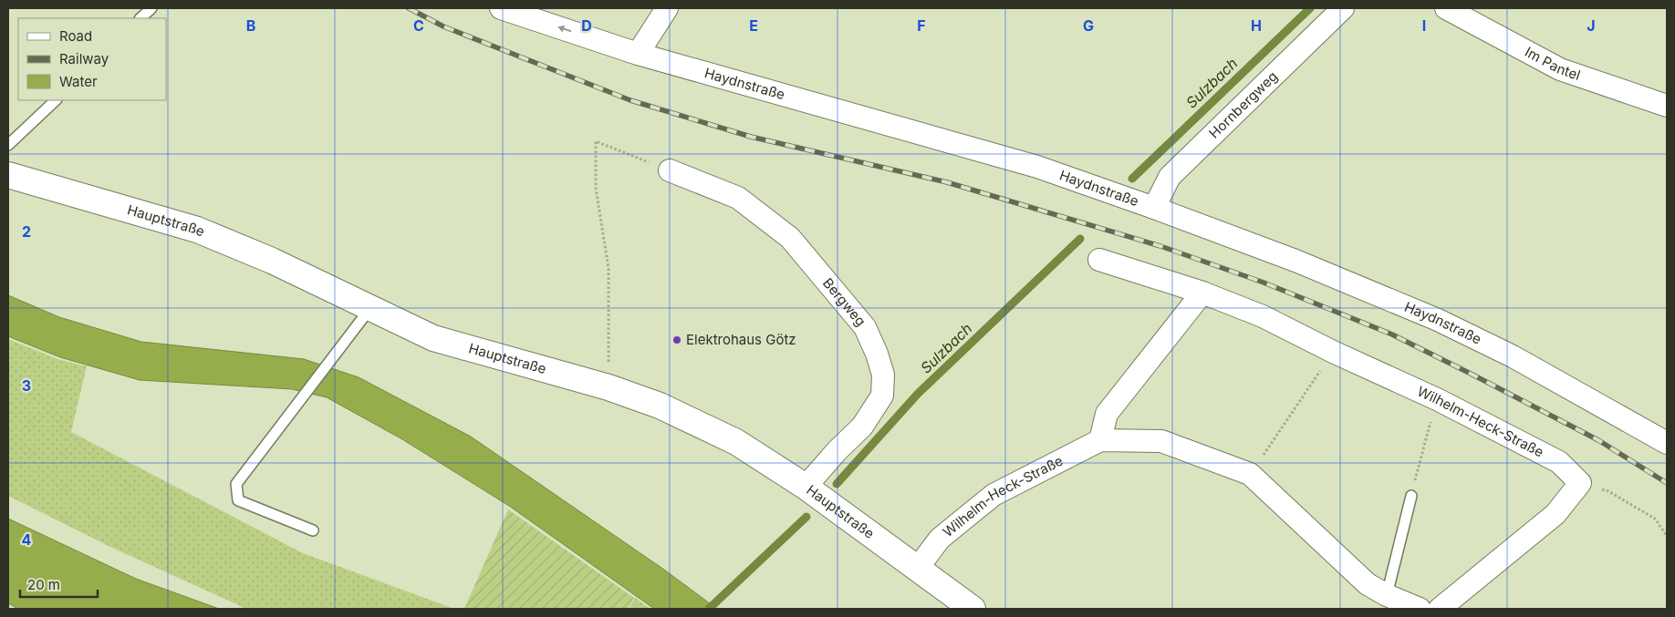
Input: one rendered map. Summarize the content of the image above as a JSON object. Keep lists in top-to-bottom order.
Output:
{
  "streets": {
    "street": [
      "Im Pantel",
      "Haydnstraße",
      "Hornbergweg",
      "Hauptstraße",
      "Bergweg",
      "Wilhelm-Heck-Straße"
    ]
  },
  "crossings": [
    ["Haydnstraße", "Hornbergweg"],
    ["Hauptstraße", "Bergweg"],
    ["Hauptstraße", "Wilhelm-Heck-Straße"]
  ],
  "water": ["Sulzbach"],
  "places": ["Elektrohaus Götz"],
  "legend": ["Road", "Railway", "Water"],
  "scale_bar": "20 m",
  "grid": {
    "columns": [
      "B",
      "C",
      "D",
      "E",
      "F",
      "G",
      "H",
      "I",
      "J"
    ],
    "rows": ["2", "3", "4"]
  }
}
